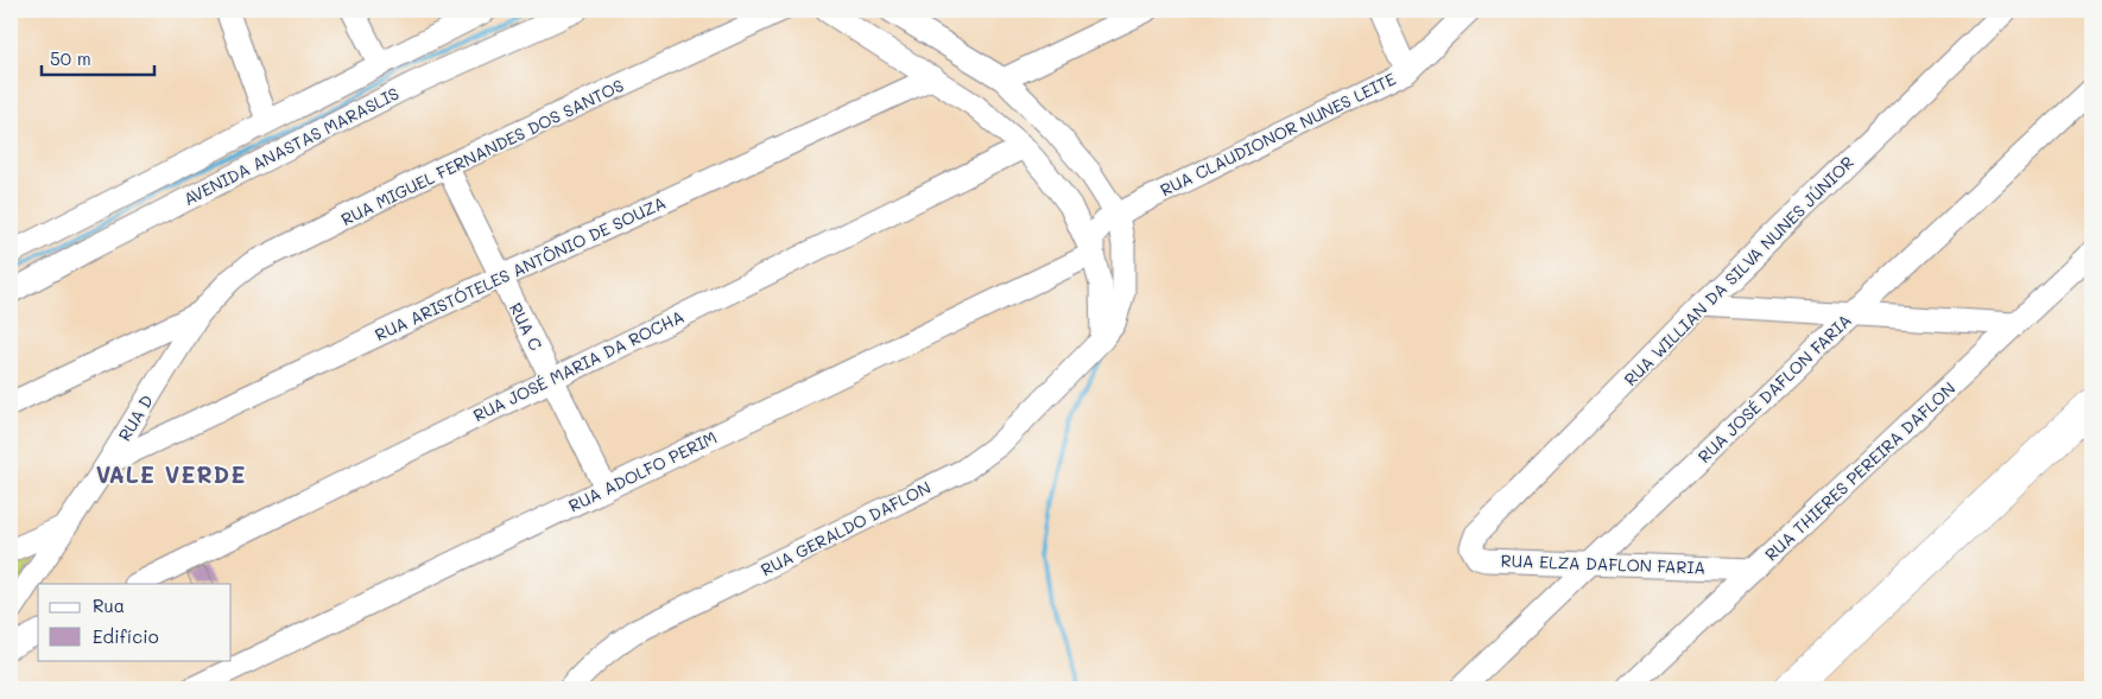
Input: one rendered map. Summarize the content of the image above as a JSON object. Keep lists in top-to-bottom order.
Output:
{
  "streets": {
    "street": [
      "RUA CLAUDIONOR NUNES LEITE",
      "AVENIDA ANASTAS MARASLIS",
      "RUA MIGUEL FERNANDES DOS SANTOS",
      "RUA ARISTÓTELES ANTÔNIO DE SOUZA",
      "RUA WILLIAN DA SILVA NUNES JÚNIOR",
      "RUA C",
      "RUA JOSÉ MARIA DA ROCHA",
      "RUA JOSÉ DAFLON FARIA",
      "RUA D",
      "RUA ADOLFO PERIM",
      "RUA THIERES PEREIRA DAFLON",
      "RUA GERALDO DAFLON",
      "RUA ELZA DAFLON FARIA"
    ]
  },
  "crossings": [
    ["RUA CLAUDIONOR NUNES LEITE", "RUA ADOLFO PERIM"],
    ["RUA CLAUDIONOR NUNES LEITE", "RUA GERALDO DAFLON"],
    ["RUA MIGUEL FERNANDES DOS SANTOS", "RUA C"],
    ["RUA MIGUEL FERNANDES DOS SANTOS", "RUA D"],
    ["RUA ARISTÓTELES ANTÔNIO DE SOUZA", "RUA C"],
    ["RUA ARISTÓTELES ANTÔNIO DE SOUZA", "RUA D"],
    ["RUA WILLIAN DA SILVA NUNES JÚNIOR", "RUA ELZA DAFLON FARIA"],
    ["RUA C", "RUA JOSÉ MARIA DA ROCHA"],
    ["RUA C", "RUA ADOLFO PERIM"],
    ["RUA JOSÉ DAFLON FARIA", "RUA ELZA DAFLON FARIA"],
    ["RUA THIERES PEREIRA DAFLON", "RUA ELZA DAFLON FARIA"]
  ],
  "districts": ["VALE VERDE"],
  "legend": ["Rua", "Edifício"],
  "scale_bar": "50 m"
}
